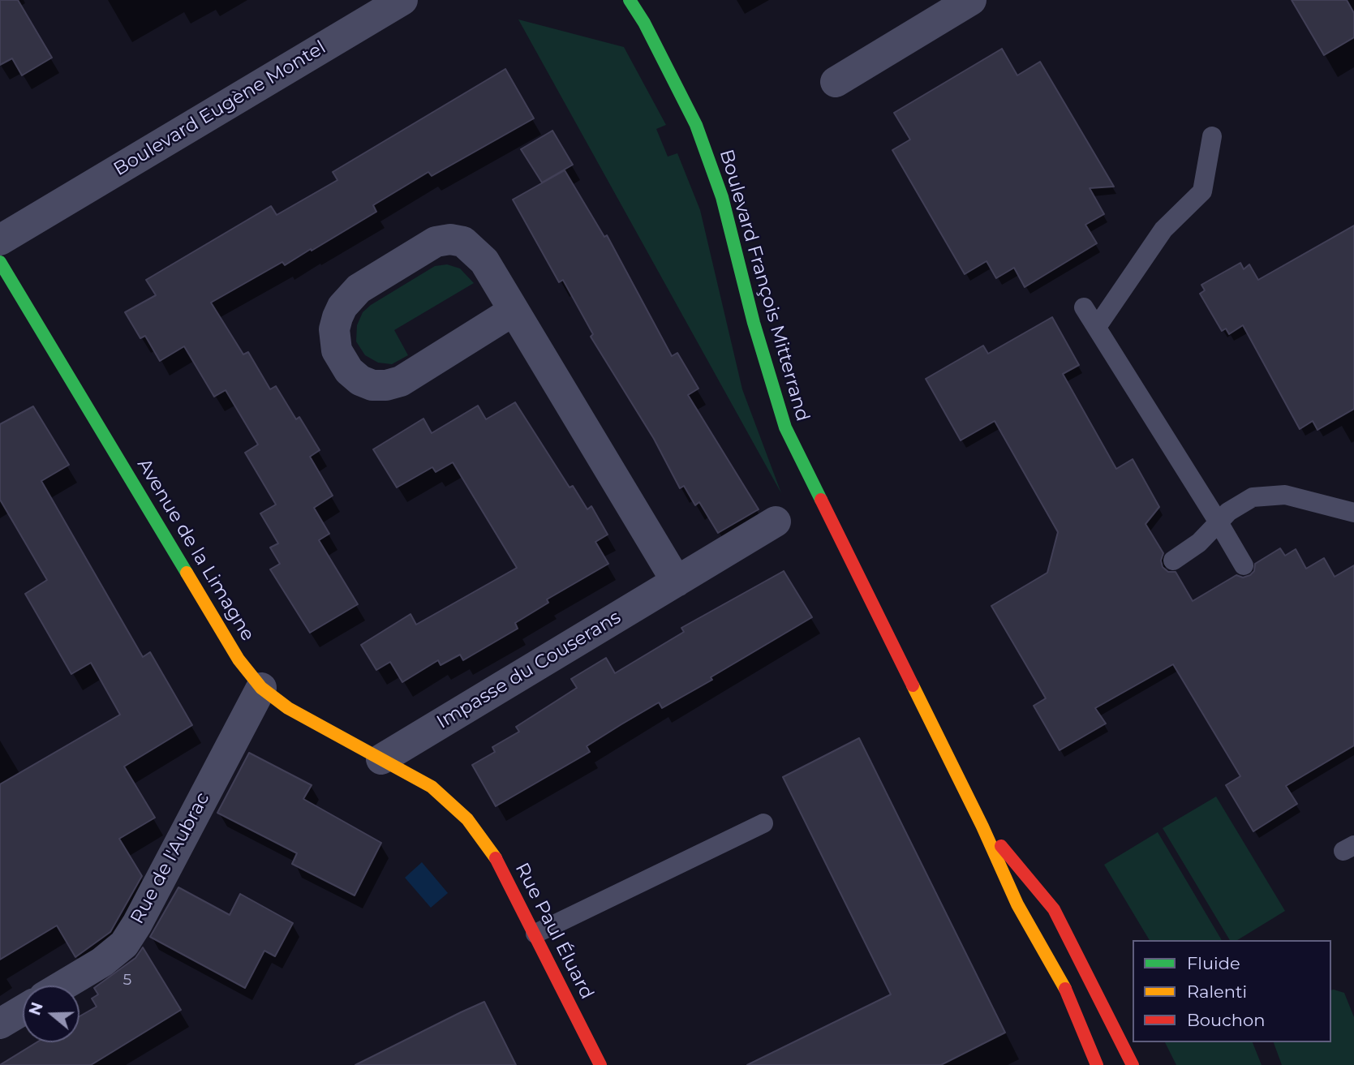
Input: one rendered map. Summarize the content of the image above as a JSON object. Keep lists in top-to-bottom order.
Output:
{
  "streets": {
    "street": [
      "Boulevard Eugène Montel",
      "Boulevard François Mitterrand",
      "Avenue de la Limagne",
      "Impasse du Couserans",
      "Rue de l'Aubrac",
      "Rue Paul Éluard"
    ]
  },
  "crossings": [
    ["Avenue de la Limagne", "Impasse du Couserans"],
    ["Avenue de la Limagne", "Rue de l'Aubrac"],
    ["Avenue de la Limagne", "Rue Paul Éluard"],
    ["Impasse du Couserans", "Rue Paul Éluard"]
  ],
  "house_numbers": ["5"],
  "legend": ["Fluide", "Ralenti", "Bouchon"],
  "north": "left"
}
